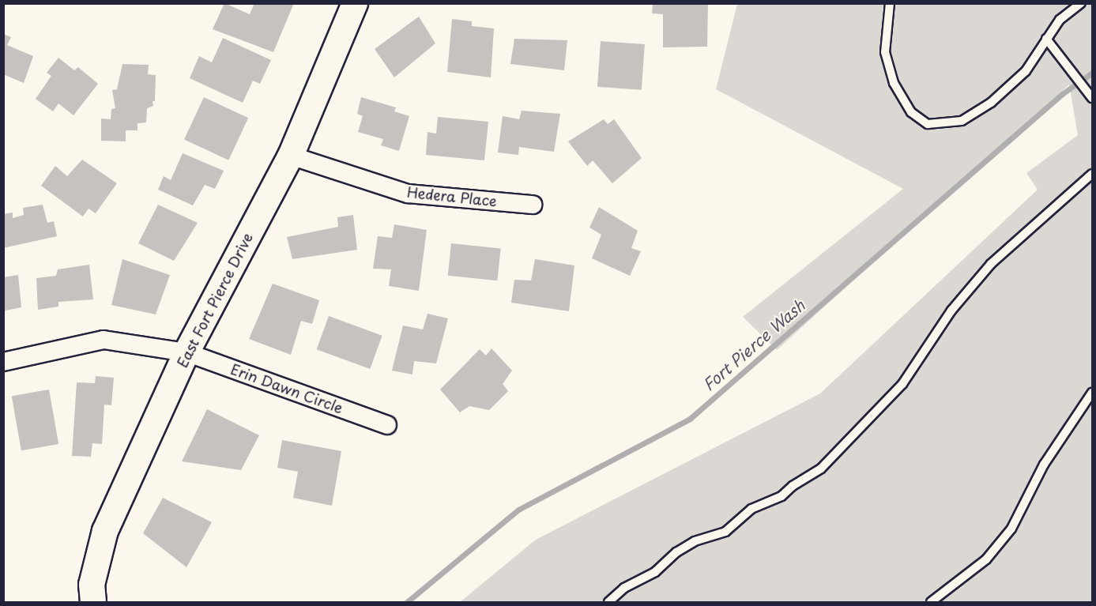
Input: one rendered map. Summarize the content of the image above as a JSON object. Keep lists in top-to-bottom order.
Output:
{
  "streets": {
    "street": ["Hedera Place", "East Fort Pierce Drive", "Erin Dawn Circle"]
  },
  "crossings": [
    ["Hedera Place", "East Fort Pierce Drive"],
    ["East Fort Pierce Drive", "Erin Dawn Circle"]
  ],
  "water": ["Fort Pierce Wash"]
}
